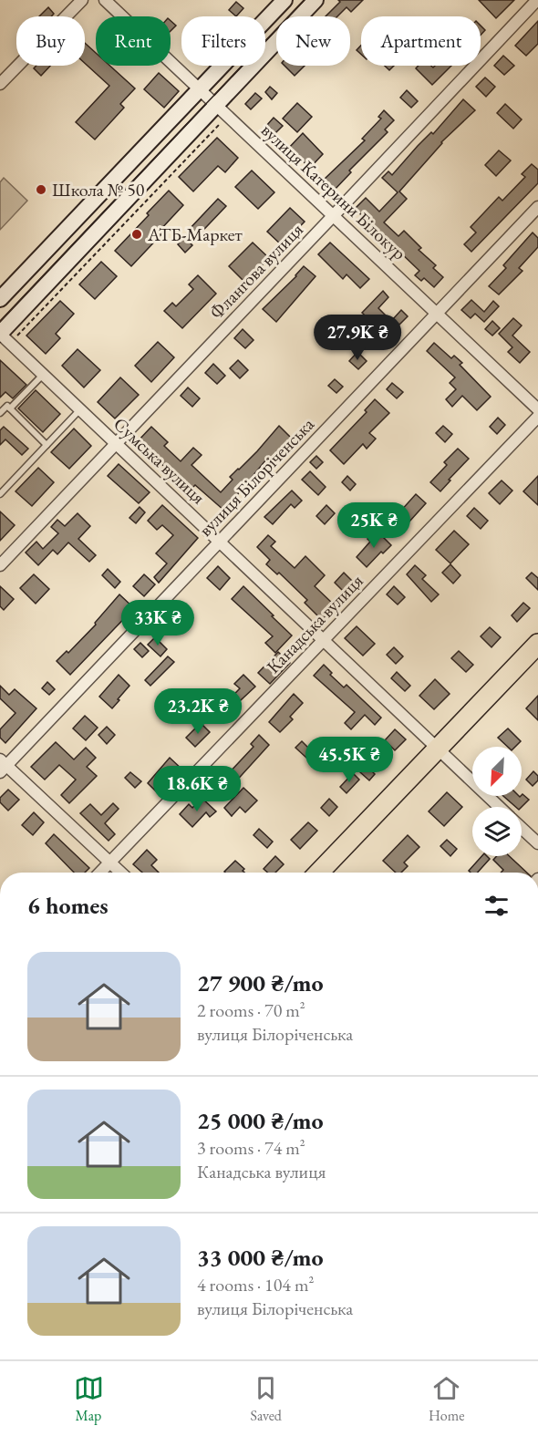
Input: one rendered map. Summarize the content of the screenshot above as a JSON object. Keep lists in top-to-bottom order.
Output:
{
  "streets": {
    "street": [
      "вулиця Катерини Білокур",
      "Флангова вулиця",
      "Сумська вулиця",
      "вулиця Білоріченська",
      "Канадська вулиця"
    ]
  },
  "crossings": [
    ["вулиця Катерини Білокур", "Флангова вулиця"],
    ["вулиця Катерини Білокур", "вулиця Білоріченська"],
    ["Флангова вулиця", "Сумська вулиця"],
    ["Сумська вулиця", "вулиця Білоріченська"],
    ["Сумська вулиця", "Канадська вулиця"]
  ],
  "places": ["Школа № 50", "АТБ-Маркет"],
  "north": "bottom left",
  "page": {
    "chip": [
      "Buy",
      "Rent",
      "Filters",
      "New",
      "Apartment"
    ],
    "price": [
      "27.9K ₴",
      "25K ₴",
      "33K ₴",
      "23.2K ₴",
      "45.5K ₴",
      "18.6K ₴"
    ],
    "heading": "6 homes",
    "list": [
      {
        "name": "27 900 ₴/mo",
        "note": "2 rooms · 70 m² · вулиця Білоріченська"
      },
      {
        "name": "25 000 ₴/mo",
        "note": "3 rooms · 74 m² · Канадська вулиця"
      },
      {
        "name": "33 000 ₴/mo",
        "note": "4 rooms · 104 m² · вулиця Білоріченська"
      }
    ],
    "tabs": ["Map", "Saved", "Home"]
  }
}
